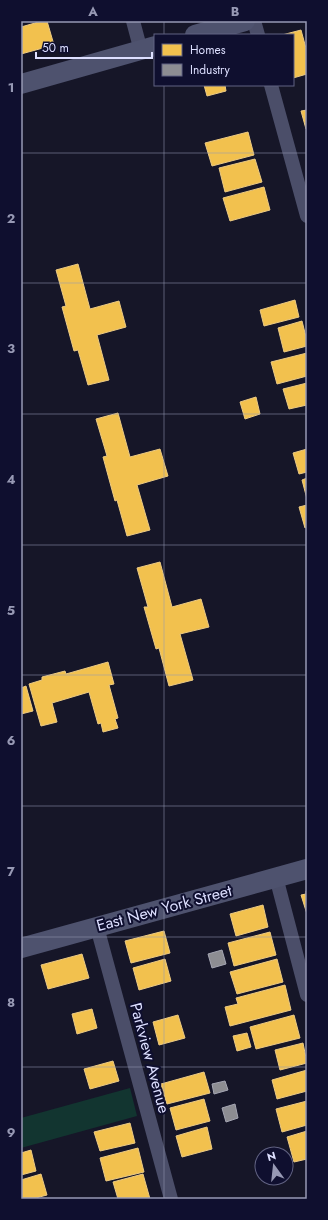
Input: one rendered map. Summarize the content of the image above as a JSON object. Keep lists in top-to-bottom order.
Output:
{
  "streets": {
    "main road": ["East New York Street"],
    "street": ["Parkview Avenue"]
  },
  "crossings": [
    ["East New York Street", "Parkview Avenue"]
  ],
  "legend": ["Homes", "Industry"],
  "scale_bar": "50 m",
  "north": "top",
  "grid": {
    "columns": ["A", "B"],
    "rows": [
      "1",
      "2",
      "3",
      "4",
      "5",
      "6",
      "7",
      "8",
      "9"
    ]
  }
}
